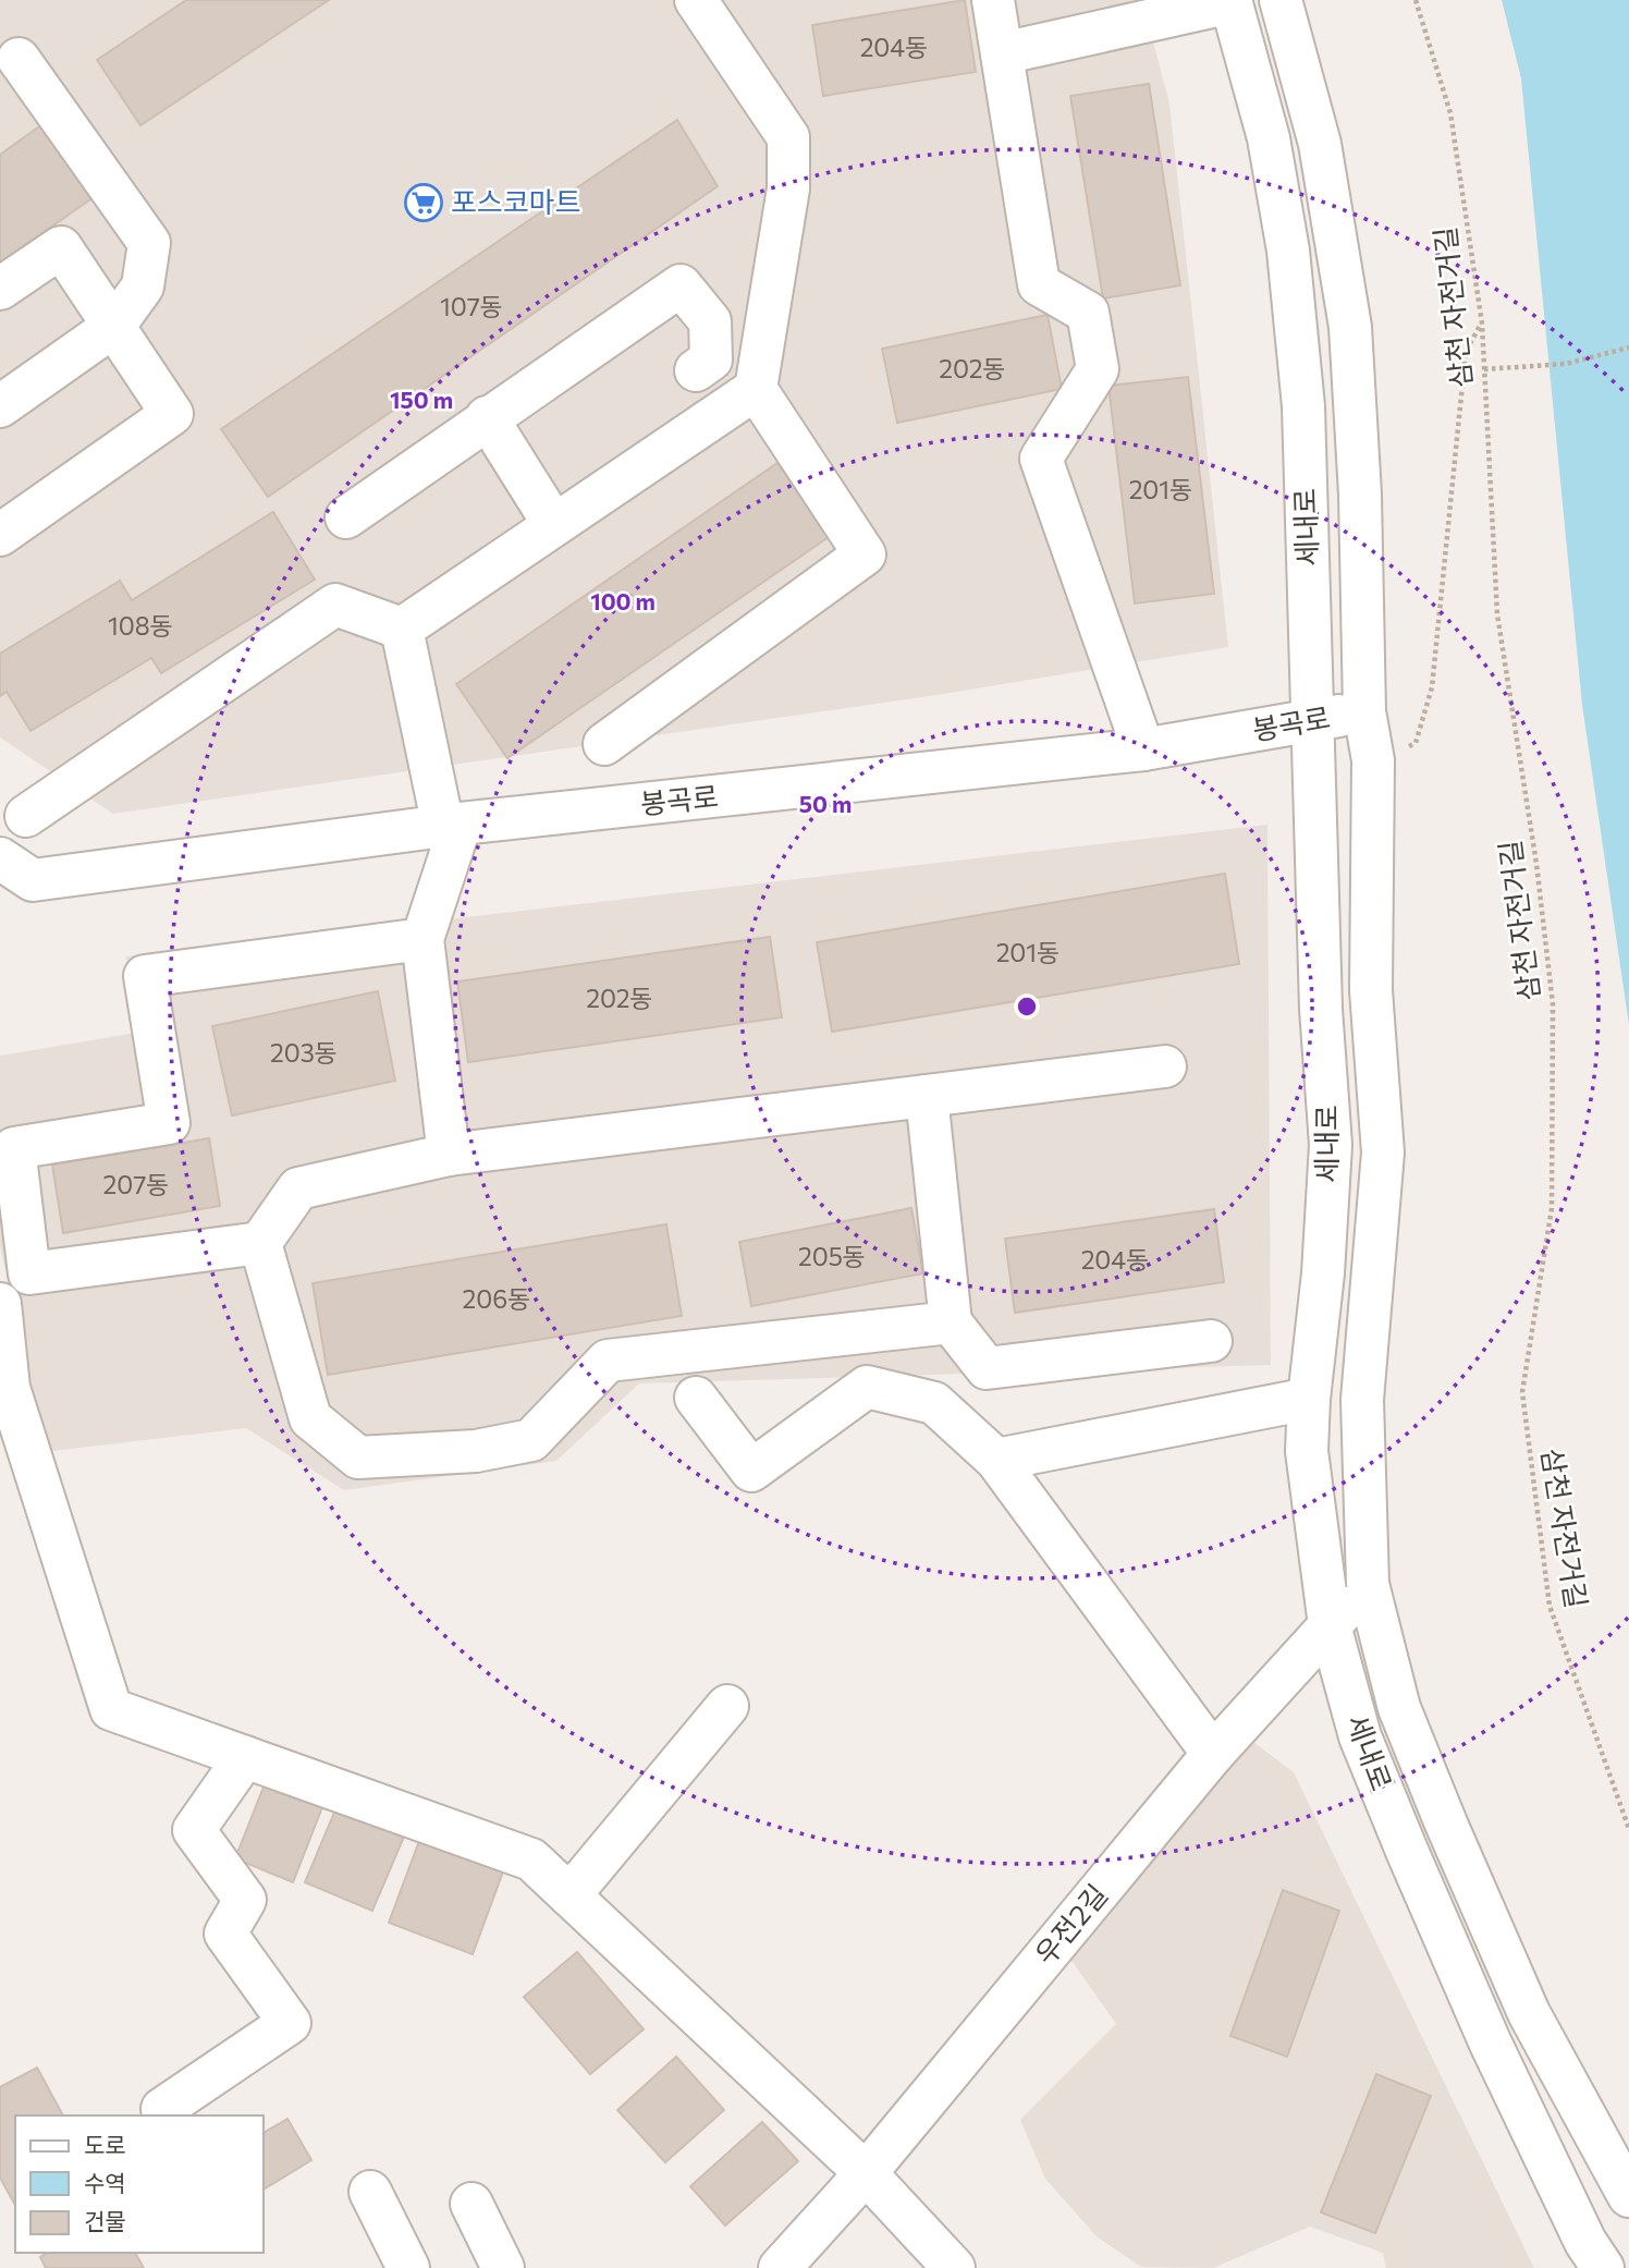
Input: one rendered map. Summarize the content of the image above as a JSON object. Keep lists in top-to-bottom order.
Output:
{
  "streets": {
    "street": ["세내로", "봉곡로", "우전2길"],
    "path": ["삼천 자전거길"]
  },
  "crossings": [
    ["세내로", "봉곡로"],
    ["세내로", "우전2길"]
  ],
  "places": {
    "supermarket": ["포스코마트"]
  },
  "house_numbers": [
    "204동",
    "107동",
    "202동",
    "201동",
    "108동",
    "201동",
    "202동",
    "203동",
    "207동",
    "205동",
    "204동",
    "206동"
  ],
  "legend": ["도로", "수역", "건물"],
  "rings": ["150 m", "100 m", "50 m"]
}
